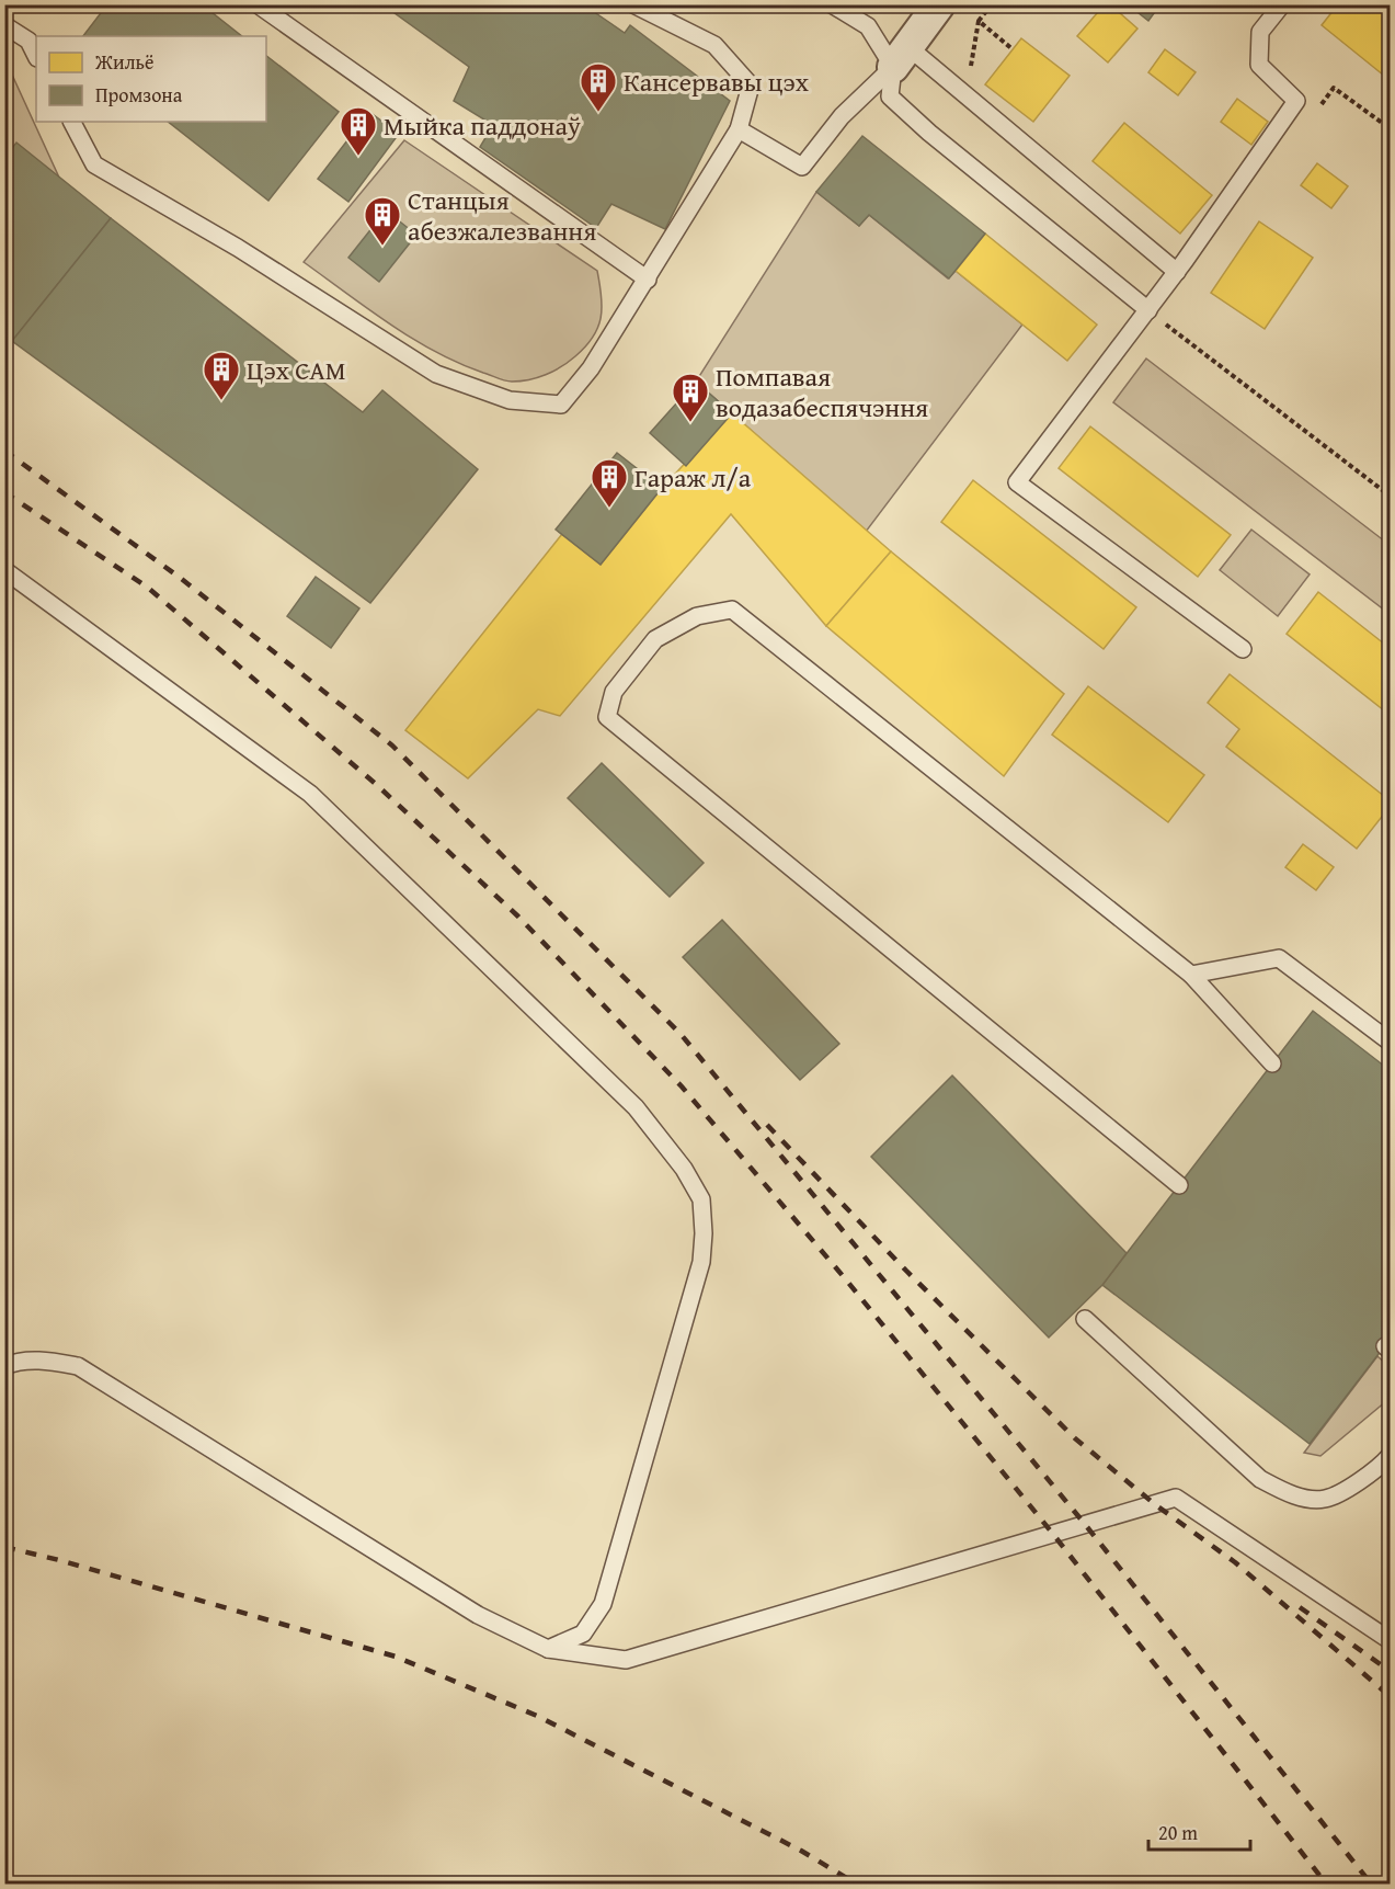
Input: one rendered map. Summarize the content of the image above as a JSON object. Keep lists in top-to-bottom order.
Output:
{
  "places": {
    "building": [
      "Кансервавы цэх",
      "Мыйка паддонаў",
      "Станцыя абезжалезвання",
      "Цэх САМ",
      "Помпавая водазабеспячэння",
      "Гараж л/а"
    ]
  },
  "legend": ["Жильё", "Промзона"],
  "scale_bar": "20 m"
}
